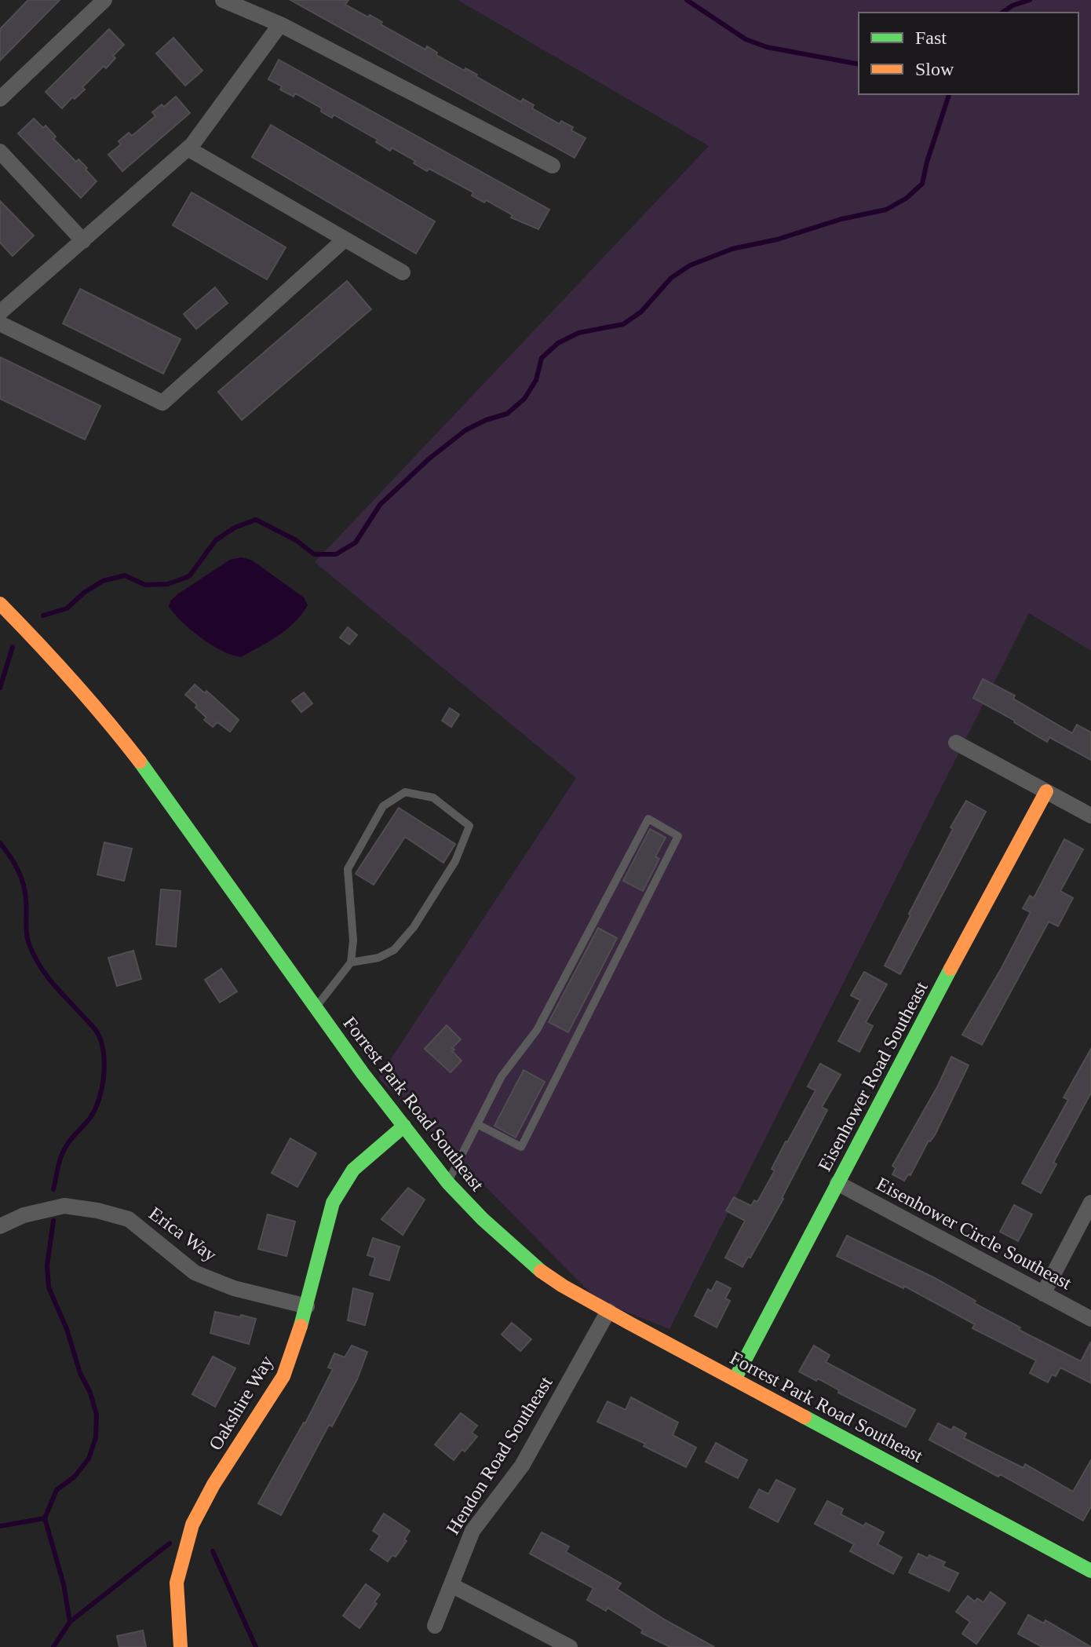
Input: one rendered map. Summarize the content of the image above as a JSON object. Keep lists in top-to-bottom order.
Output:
{
  "streets": {
    "street": [
      "Eisenhower Road Southeast",
      "Forrest Park Road Southeast",
      "Eisenhower Circle Southeast",
      "Erica Way",
      "Oakshire Way",
      "Hendon Road Southeast"
    ]
  },
  "crossings": [
    ["Eisenhower Road Southeast", "Forrest Park Road Southeast"],
    ["Eisenhower Road Southeast", "Eisenhower Circle Southeast"],
    ["Forrest Park Road Southeast", "Oakshire Way"],
    ["Forrest Park Road Southeast", "Hendon Road Southeast"],
    ["Erica Way", "Oakshire Way"]
  ],
  "legend": ["Fast", "Slow"]
}
